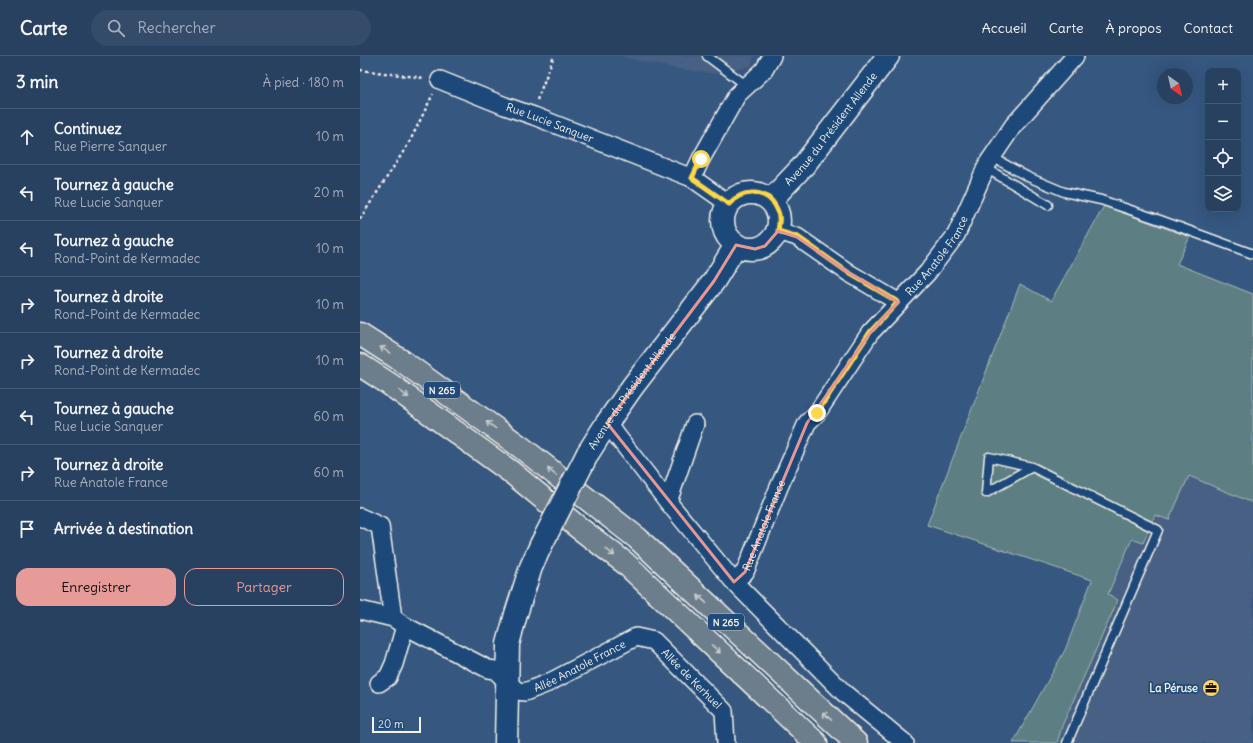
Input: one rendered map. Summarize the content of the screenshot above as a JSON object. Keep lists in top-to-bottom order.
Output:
{
  "streets": {
    "highway": ["N 265"],
    "main road": ["Avenue du Président Allende"],
    "street": [
      "Rue Lucie Sanquer",
      "Rue Anatole France",
      "Allée Anatole France",
      "Allée de Kerhuel"
    ]
  },
  "crossings": [
    ["Rue Lucie Sanquer", "Avenue du Président Allende"],
    ["Avenue du Président Allende", "Allée Anatole France"],
    ["Allée Anatole France", "Allée de Kerhuel"]
  ],
  "places": {
    "office": ["La Péruse"]
  },
  "scale_bar": "20 m",
  "north": "bottom right",
  "page": {
    "header": "Carte",
    "search": "Rechercher",
    "nav": [
      "Accueil",
      "Carte",
      "À propos",
      "Contact"
    ],
    "heading": ["3 min", "À pied · 180 m"],
    "map_buttons": ["+", "−"],
    "list": [
      ["Continuez", "Rue Pierre Sanquer", "10 m"],
      ["Tournez à gauche", "Rue Lucie Sanquer", "20 m"],
      ["Tournez à gauche", "Rond-Point de Kermadec", "10 m"],
      ["Tournez à droite", "Rond-Point de Kermadec", "10 m"],
      ["Tournez à droite", "Rond-Point de Kermadec", "10 m"],
      ["Tournez à gauche", "Rue Lucie Sanquer", "60 m"],
      ["Tournez à droite", "Rue Anatole France", "60 m"],
      "Arrivée à destination"
    ],
    "buttons": ["Enregistrer", "Partager"],
    "scale": "20 m"
  }
}
